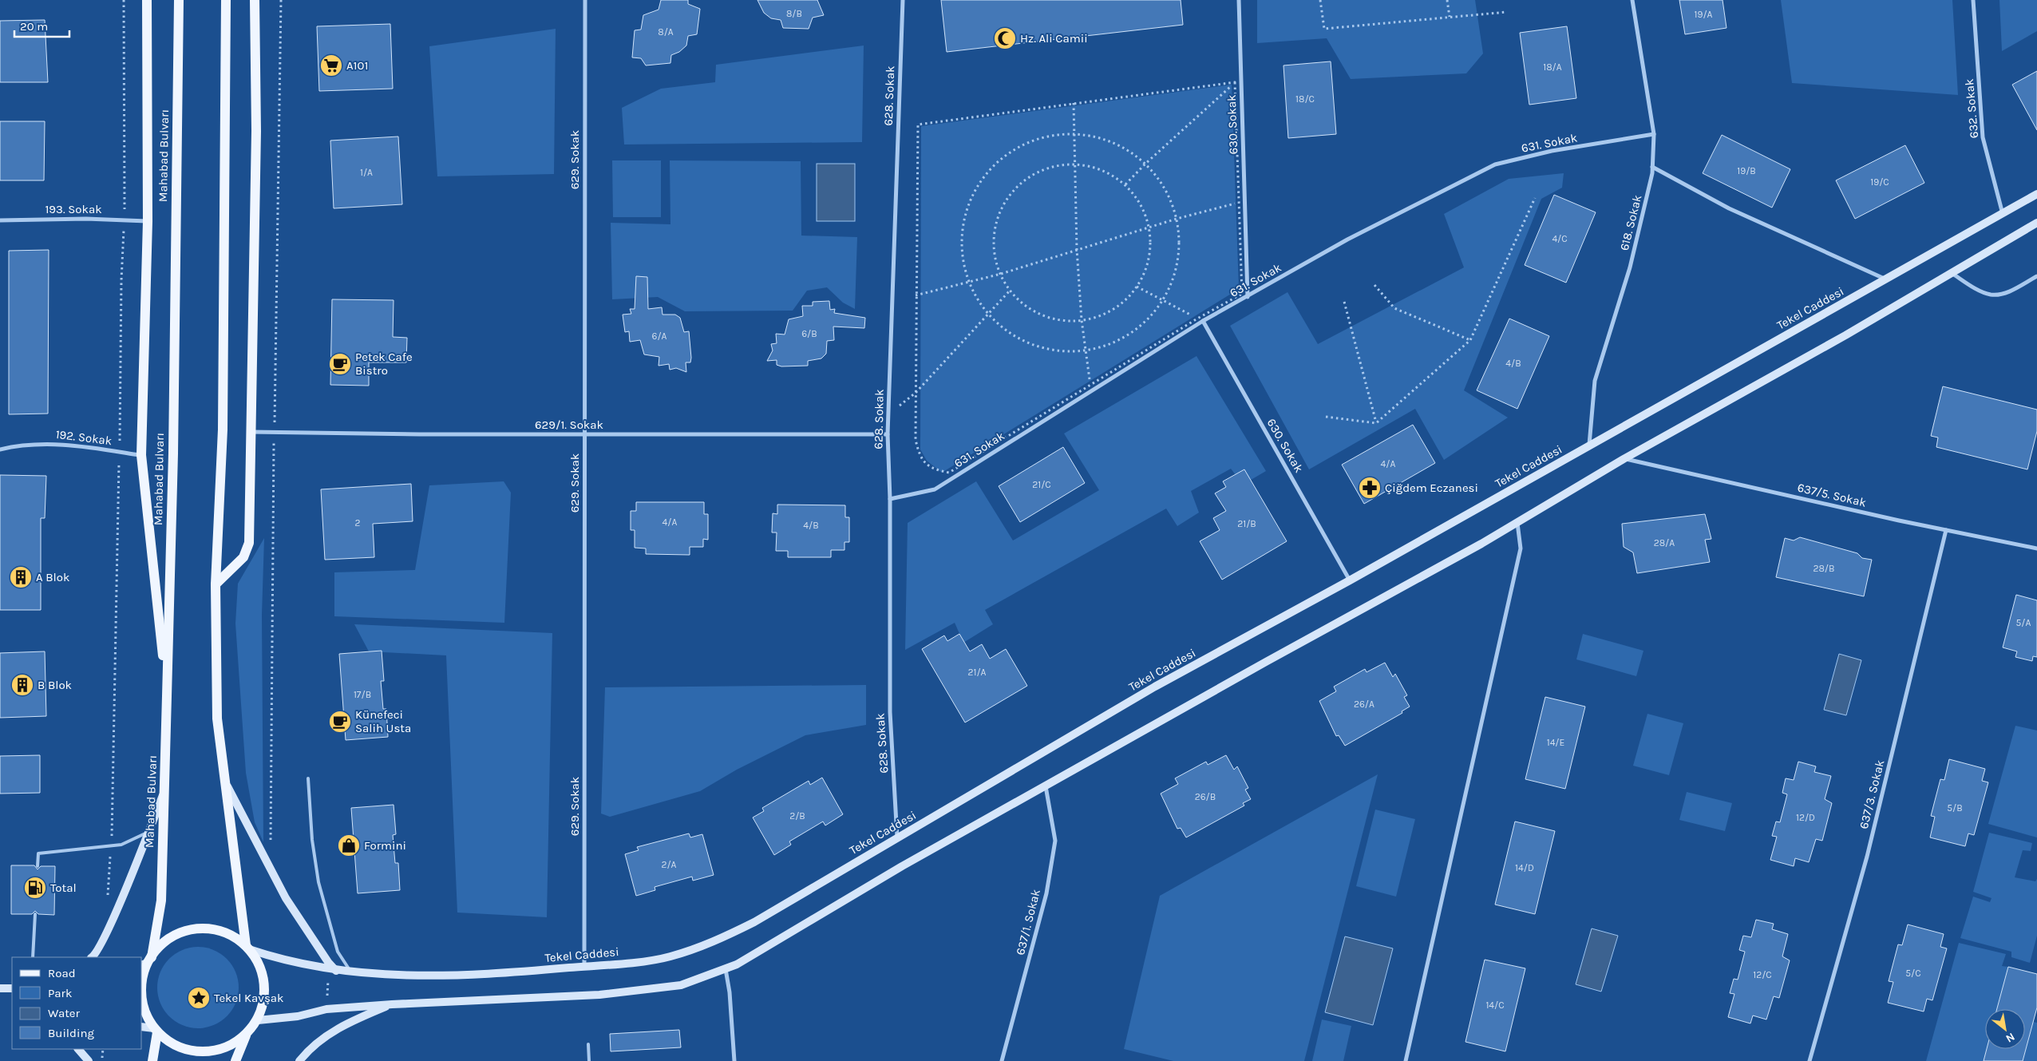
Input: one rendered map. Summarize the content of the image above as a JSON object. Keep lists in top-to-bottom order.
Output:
{
  "streets": {
    "main road": ["Mahabad Bulvarı", "Tekel Caddesi"],
    "street": [
      "628. Sokak",
      "632. Sokak",
      "630. Sokak",
      "631. Sokak",
      "629. Sokak",
      "193. Sokak",
      "618. Sokak",
      "629/1. Sokak",
      "192. Sokak",
      "637/5. Sokak",
      "637/3. Sokak",
      "637/1. Sokak"
    ]
  },
  "crossings": [
    ["628. Sokak", "631. Sokak"],
    ["628. Sokak", "Tekel Caddesi"],
    ["628. Sokak", "629/1. Sokak"],
    ["632. Sokak", "Tekel Caddesi"],
    ["630. Sokak", "631. Sokak"],
    ["630. Sokak", "Tekel Caddesi"],
    ["631. Sokak", "618. Sokak"],
    ["629. Sokak", "Tekel Caddesi"],
    ["629. Sokak", "629/1. Sokak"],
    ["618. Sokak", "Tekel Caddesi"],
    ["637/5. Sokak", "637/3. Sokak"]
  ],
  "places": {
    "mosque": ["Hz. Ali Camii"],
    "supermarket": ["A101"],
    "cafe": ["Petek Cafe Bistro", "Künefeci Salih Usta"],
    "pharmacy": ["Çiğdem Eczanesi"],
    "building": ["A Blok", "B Blok"],
    "shop": ["Formini"],
    "fuel station": ["Total"],
    "place": ["Tekel Kavşak"]
  },
  "house_numbers": [
    "8/B",
    "19/A",
    "8/A",
    "18/A",
    "18/C",
    "19/B",
    "1/A",
    "19/C",
    "4/C",
    "6/B",
    "6/A",
    "4/B",
    "4/A",
    "21/C",
    "4/A",
    "2",
    "21/B",
    "4/B",
    "28/A",
    "28/B",
    "5/A",
    "21/A",
    "17/B",
    "26/A",
    "14/E",
    "26/B",
    "5/B",
    "2/B",
    "12/D",
    "2/A",
    "14/D",
    "5/C",
    "12/C",
    "14/C"
  ],
  "legend": [
    "Road",
    "Park",
    "Water",
    "Building"
  ],
  "scale_bar": "20 m",
  "north": "bottom right"
}
